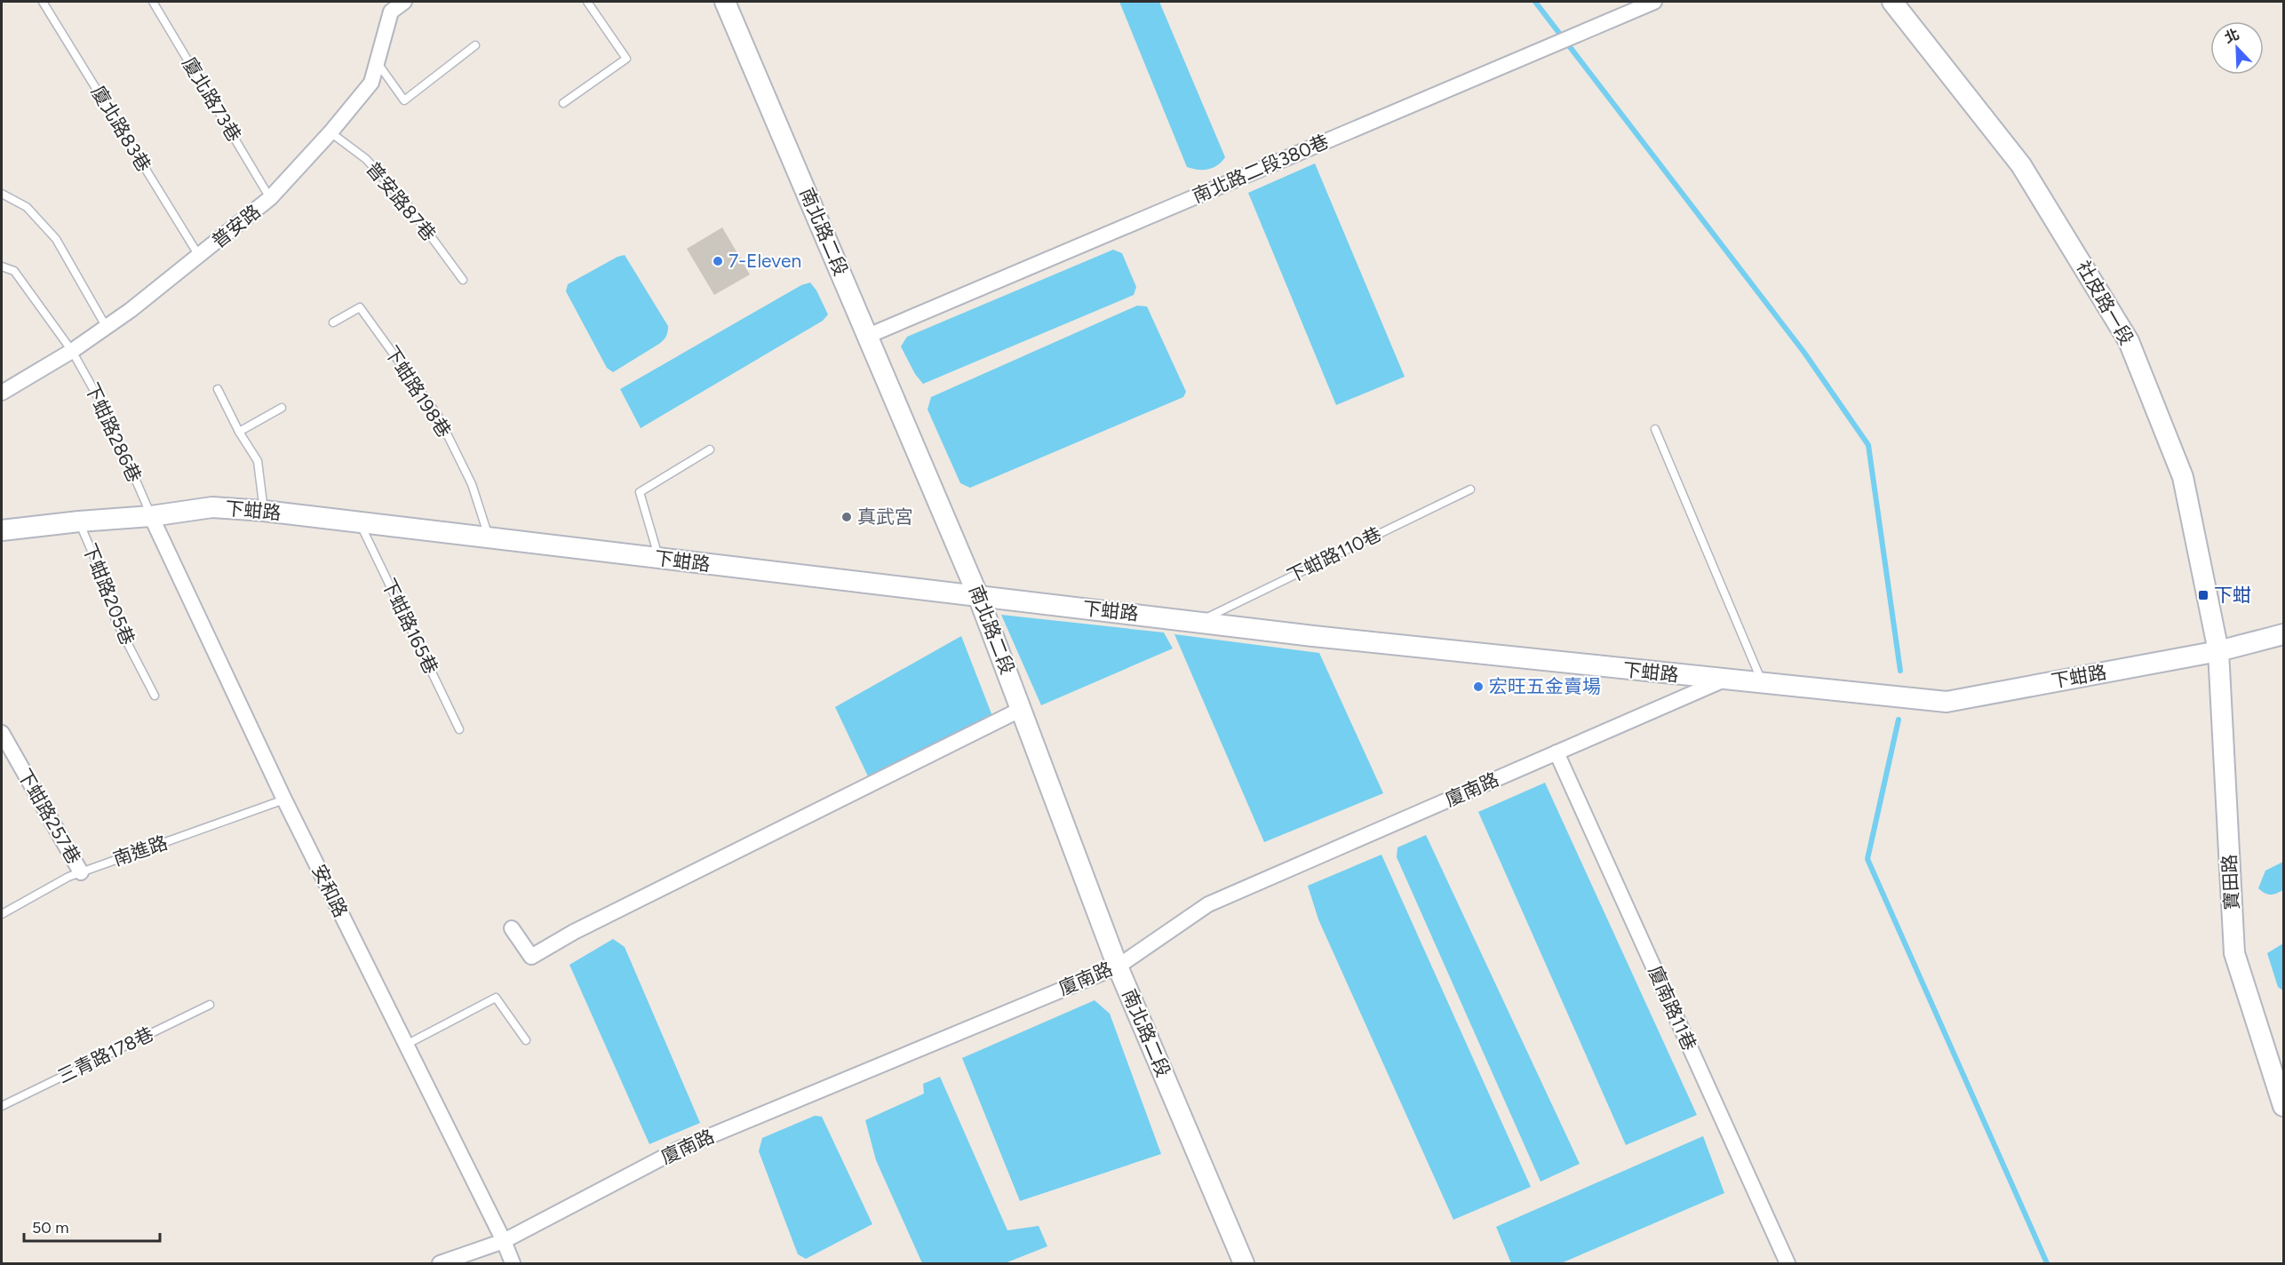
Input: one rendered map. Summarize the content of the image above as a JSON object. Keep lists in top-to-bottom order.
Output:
{
  "streets": {
    "street": [
      "南北路二段380巷",
      "普安路",
      "南北路二段",
      "社皮路一段",
      "下蚶路",
      "廈南路",
      "下蚶路257巷",
      "寶田路",
      "安和路",
      "廈南路11巷"
    ],
    "lane": [
      "廈北路73巷",
      "廈北路83巷",
      "普安路87巷",
      "下蚶路198巷",
      "下蚶路286巷",
      "下蚶路110巷",
      "下蚶路205巷",
      "下蚶路165巷",
      "南進路",
      "三青路178巷"
    ]
  },
  "crossings": [
    ["廈北路73巷", "普安路"],
    ["廈北路83巷", "普安路"],
    ["南北路二段380巷", "南北路二段"],
    ["普安路87巷", "普安路"],
    ["普安路", "下蚶路286巷"],
    ["南北路二段", "下蚶路"],
    ["南北路二段", "廈南路"],
    ["社皮路一段", "下蚶路"],
    ["社皮路一段", "寶田路"],
    ["下蚶路198巷", "下蚶路"],
    ["下蚶路286巷", "下蚶路"],
    ["下蚶路286巷", "安和路"],
    ["下蚶路", "下蚶路110巷"],
    ["下蚶路", "下蚶路205巷"],
    ["下蚶路", "下蚶路165巷"],
    ["下蚶路", "廈南路"],
    ["下蚶路", "寶田路"],
    ["下蚶路", "安和路"],
    ["廈南路", "安和路"],
    ["廈南路", "廈南路11巷"],
    ["下蚶路257巷", "南進路"],
    ["南進路", "安和路"]
  ],
  "places": {
    "other": ["7-Eleven", "真武宮", "宏旺五金賣場"],
    "transit": ["下蚶"]
  },
  "scale_bar": "50 m",
  "north": "top left"
}
